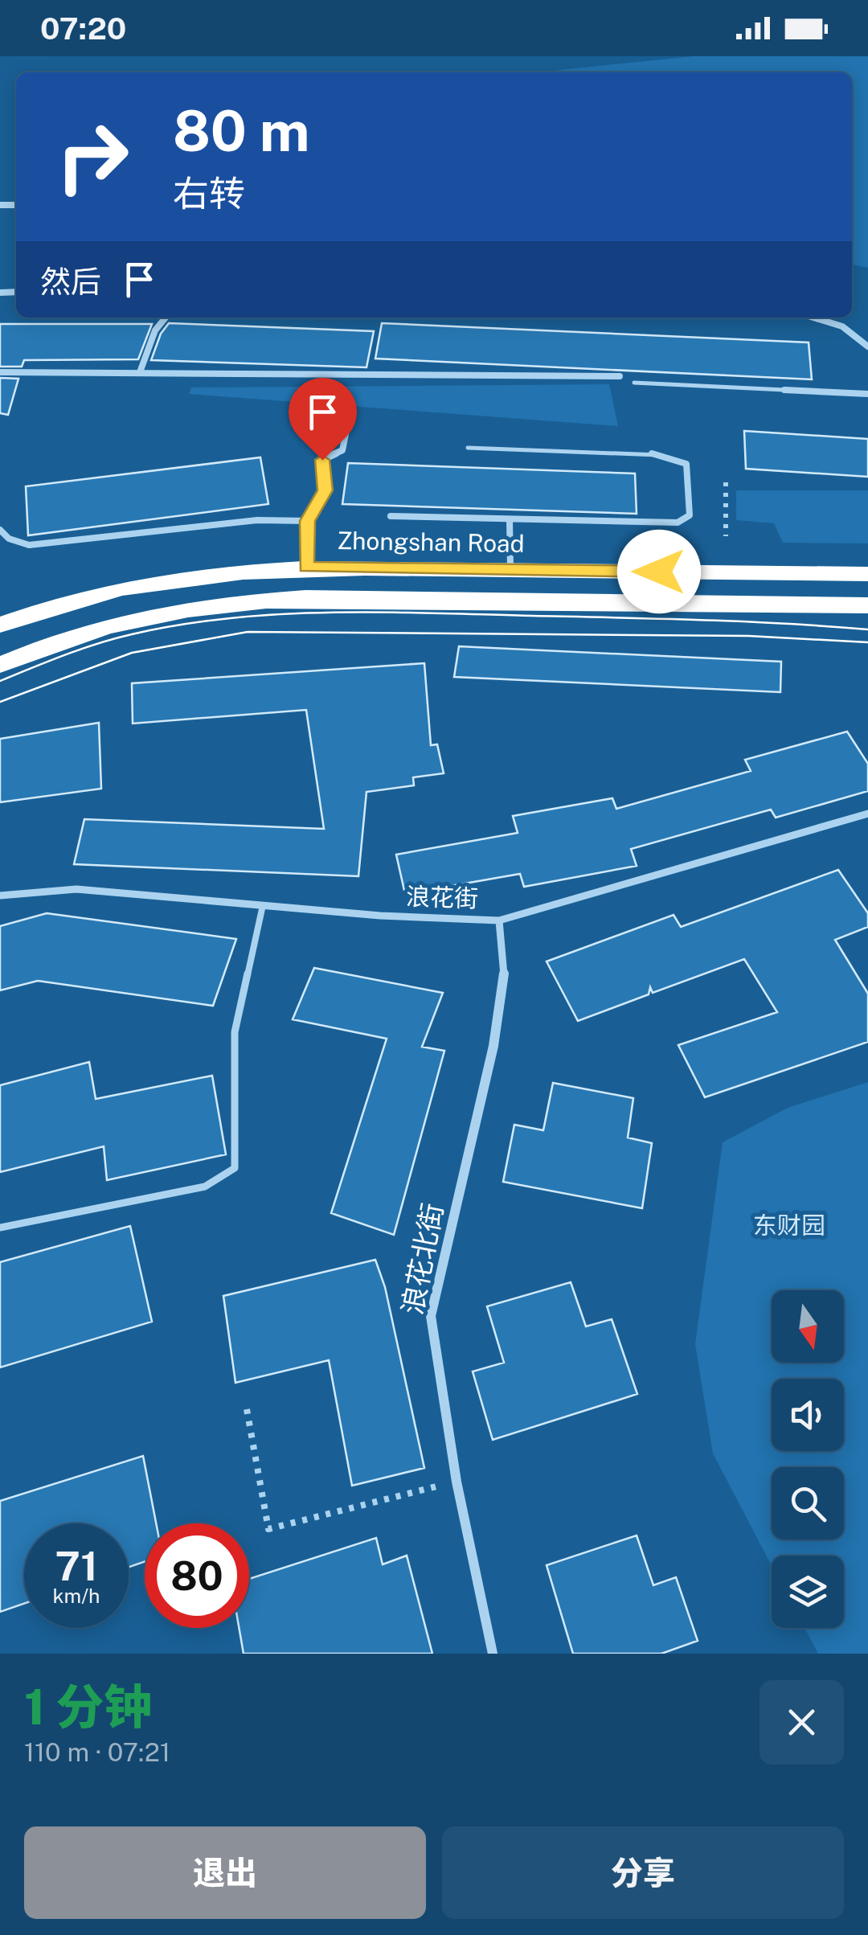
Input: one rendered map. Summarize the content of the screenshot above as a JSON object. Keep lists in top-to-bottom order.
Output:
{
  "streets": {
    "highway": ["Zhongshan Road"],
    "street": ["浪花街", "浪花北街"]
  },
  "crossings": [
    ["浪花街", "浪花北街"]
  ],
  "parks": ["东财园"],
  "north": "bottom",
  "page": {
    "status": "07:20",
    "turn": ["80 m", "右转"],
    "then": "然后",
    "speed": "71 km/h",
    "limit": "80",
    "heading": ["1 分钟", "110 m · 07:21"],
    "buttons": ["退出", "分享"]
  }
}
